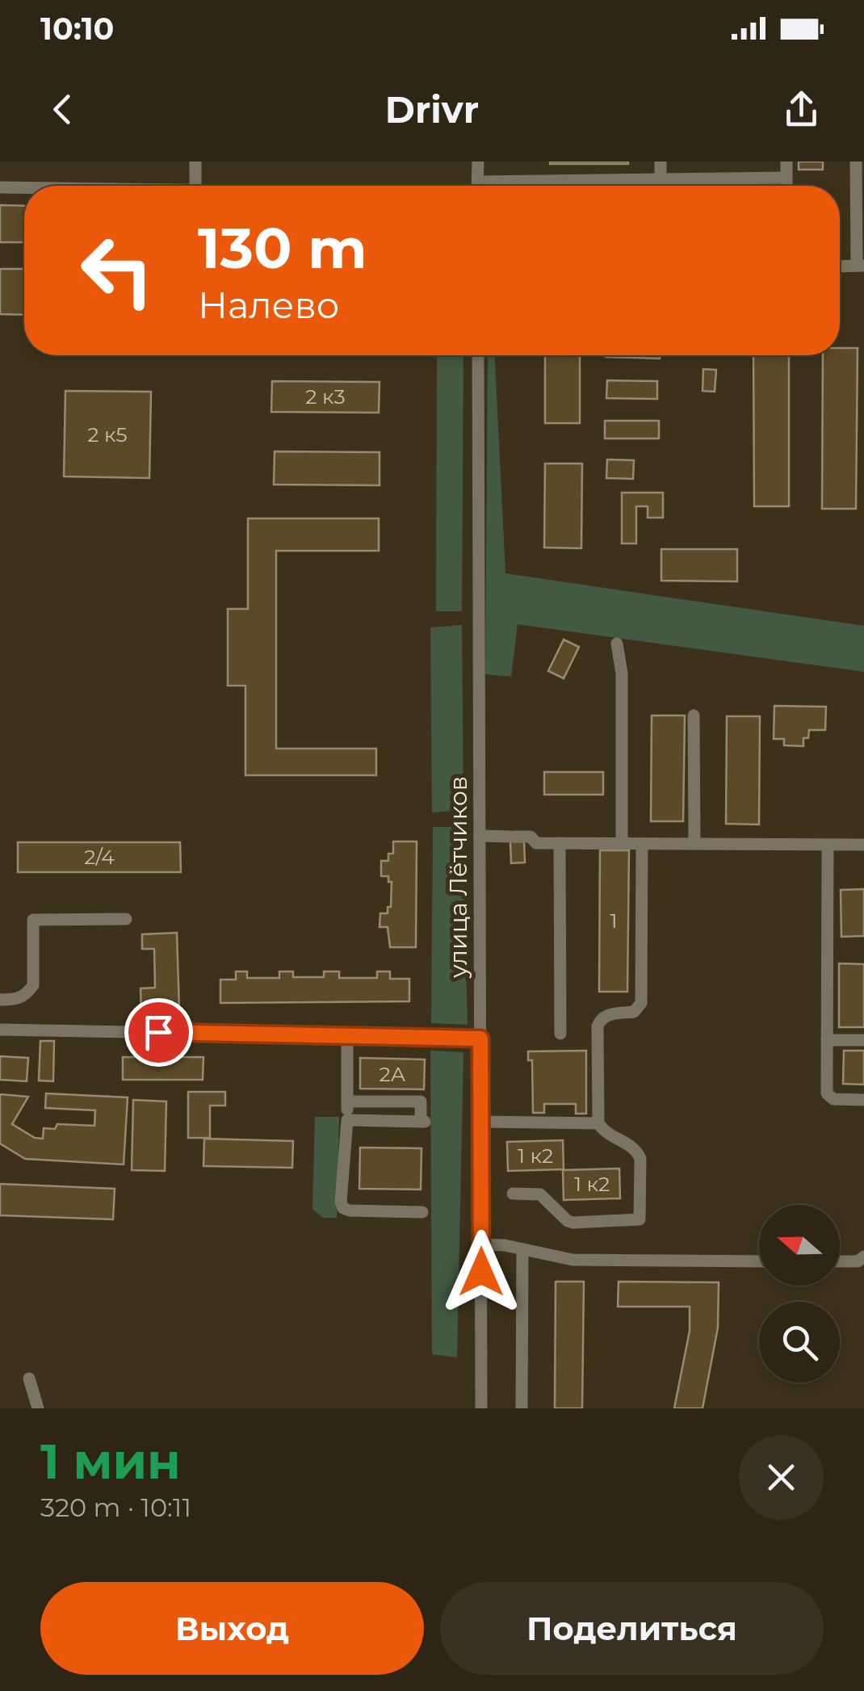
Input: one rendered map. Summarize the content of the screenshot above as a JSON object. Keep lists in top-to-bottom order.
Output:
{
  "streets": {
    "street": ["улица Лётчиков"]
  },
  "house_numbers": [
    "2 к3",
    "2 к5",
    "2/4",
    "1",
    "2А",
    "1 к2",
    "1 к2"
  ],
  "north": "left",
  "page": {
    "status": "10:10",
    "header": "Drivr",
    "turn": ["130 m", "Налево"],
    "heading": ["1 мин", "320 m · 10:11"],
    "buttons": ["Выход", "Поделиться"]
  }
}
